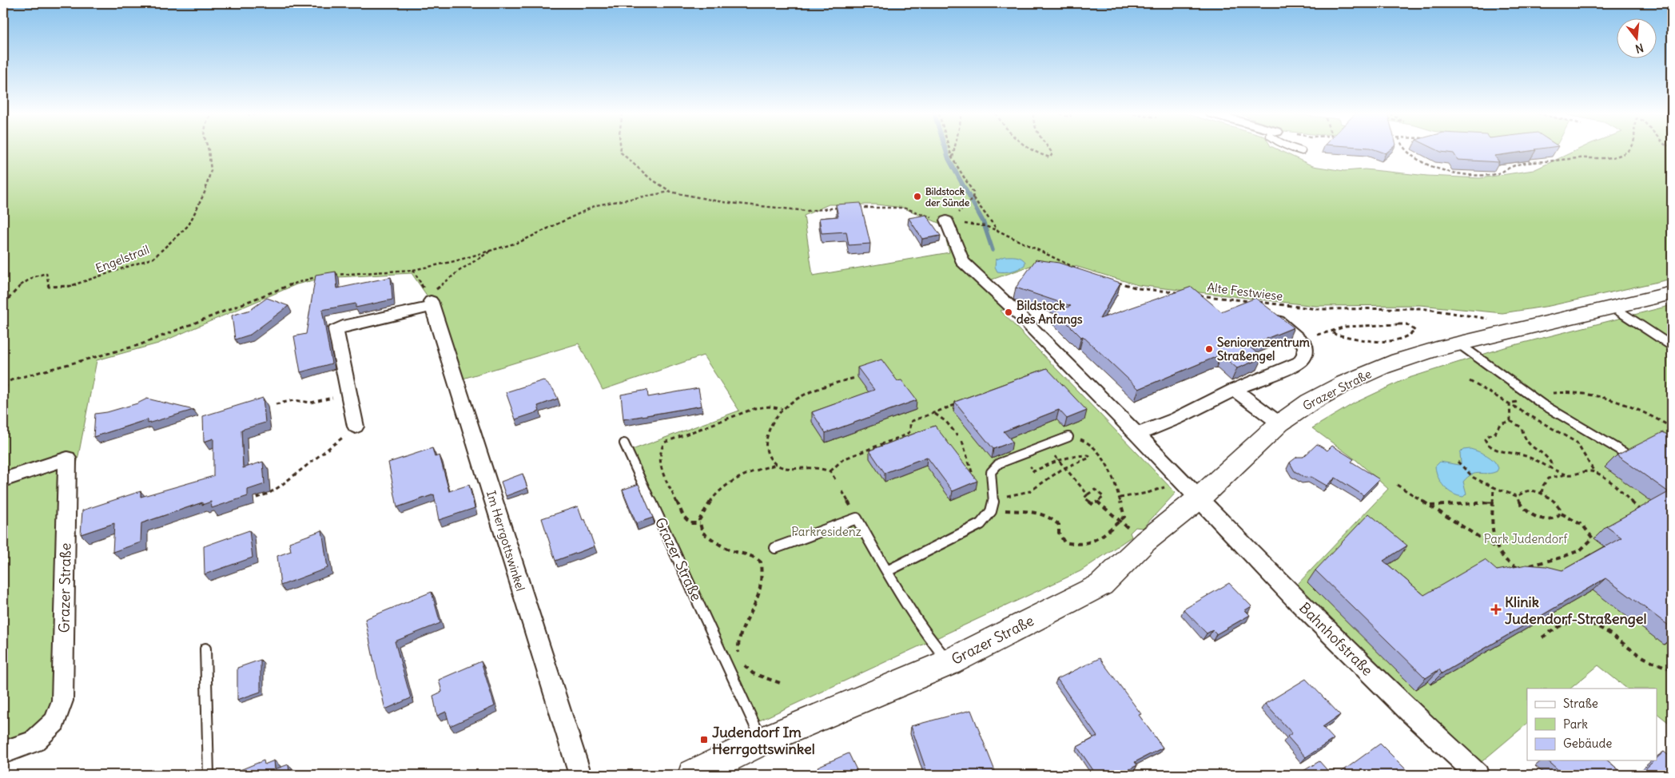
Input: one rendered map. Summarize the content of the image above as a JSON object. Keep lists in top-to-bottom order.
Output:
{
  "streets": {
    "main road": ["Grazer Straße"],
    "street": ["Im Herrgottswinkel", "Bahnhofstraße"],
    "path": ["Engelstrail", "Alte Festwiese"]
  },
  "crossings": [
    ["Alte Festwiese", "Grazer Straße"],
    ["Grazer Straße", "Bahnhofstraße"]
  ],
  "parks": ["Parkresidenz", "Park Judendorf"],
  "places": {
    "other": ["Bildstock der Sünde", "Bildstock des Anfangs", "Seniorenzentrum Straßengel"],
    "health": ["Klinik Judendorf-Straßengel"],
    "transit": ["Judendorf Im Herrgottswinkel"]
  },
  "legend": ["Straße", "Park", "Gebäude"],
  "north": "bottom"
}
